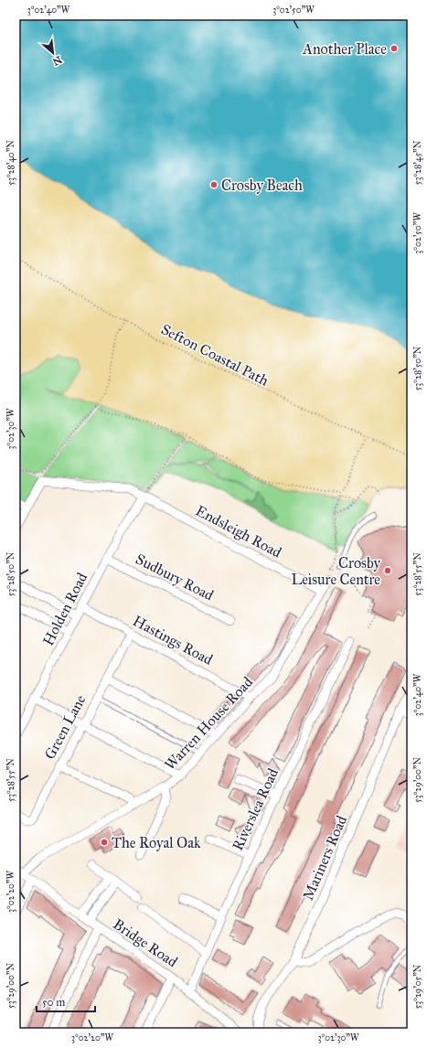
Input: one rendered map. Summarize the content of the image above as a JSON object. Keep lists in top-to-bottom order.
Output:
{
  "streets": {
    "street": [
      "Endsleigh Road",
      "Sudbury Road",
      "Holden Road",
      "Hastings Road",
      "Warren House Road",
      "Green Lane",
      "Riverslea Road",
      "Mariners Road",
      "Bridge Road"
    ],
    "path": ["Sefton Coastal Path"]
  },
  "crossings": [
    ["Endsleigh Road", "Holden Road"],
    ["Endsleigh Road", "Warren House Road"],
    ["Sudbury Road", "Holden Road"],
    ["Holden Road", "Hastings Road"],
    ["Hastings Road", "Warren House Road"],
    ["Hastings Road", "Green Lane"],
    ["Warren House Road", "Bridge Road"],
    ["Riverslea Road", "Bridge Road"]
  ],
  "places": [
    "Another Place",
    "Crosby Beach",
    "Crosby Leisure Centre",
    "The Royal Oak"
  ],
  "scale_bar": "50 m",
  "north": "bottom right",
  "coordinates": [
    "3°02'40\"W",
    "3°02'50\"W",
    "53°28'40\"N",
    "53°28'45\"N",
    "53°28'50\"N",
    "3°02'30\"W",
    "53°28'55\"N",
    "53°29'00\"N",
    "3°02'20\"W",
    "53°29'05\"N"
  ]
}
